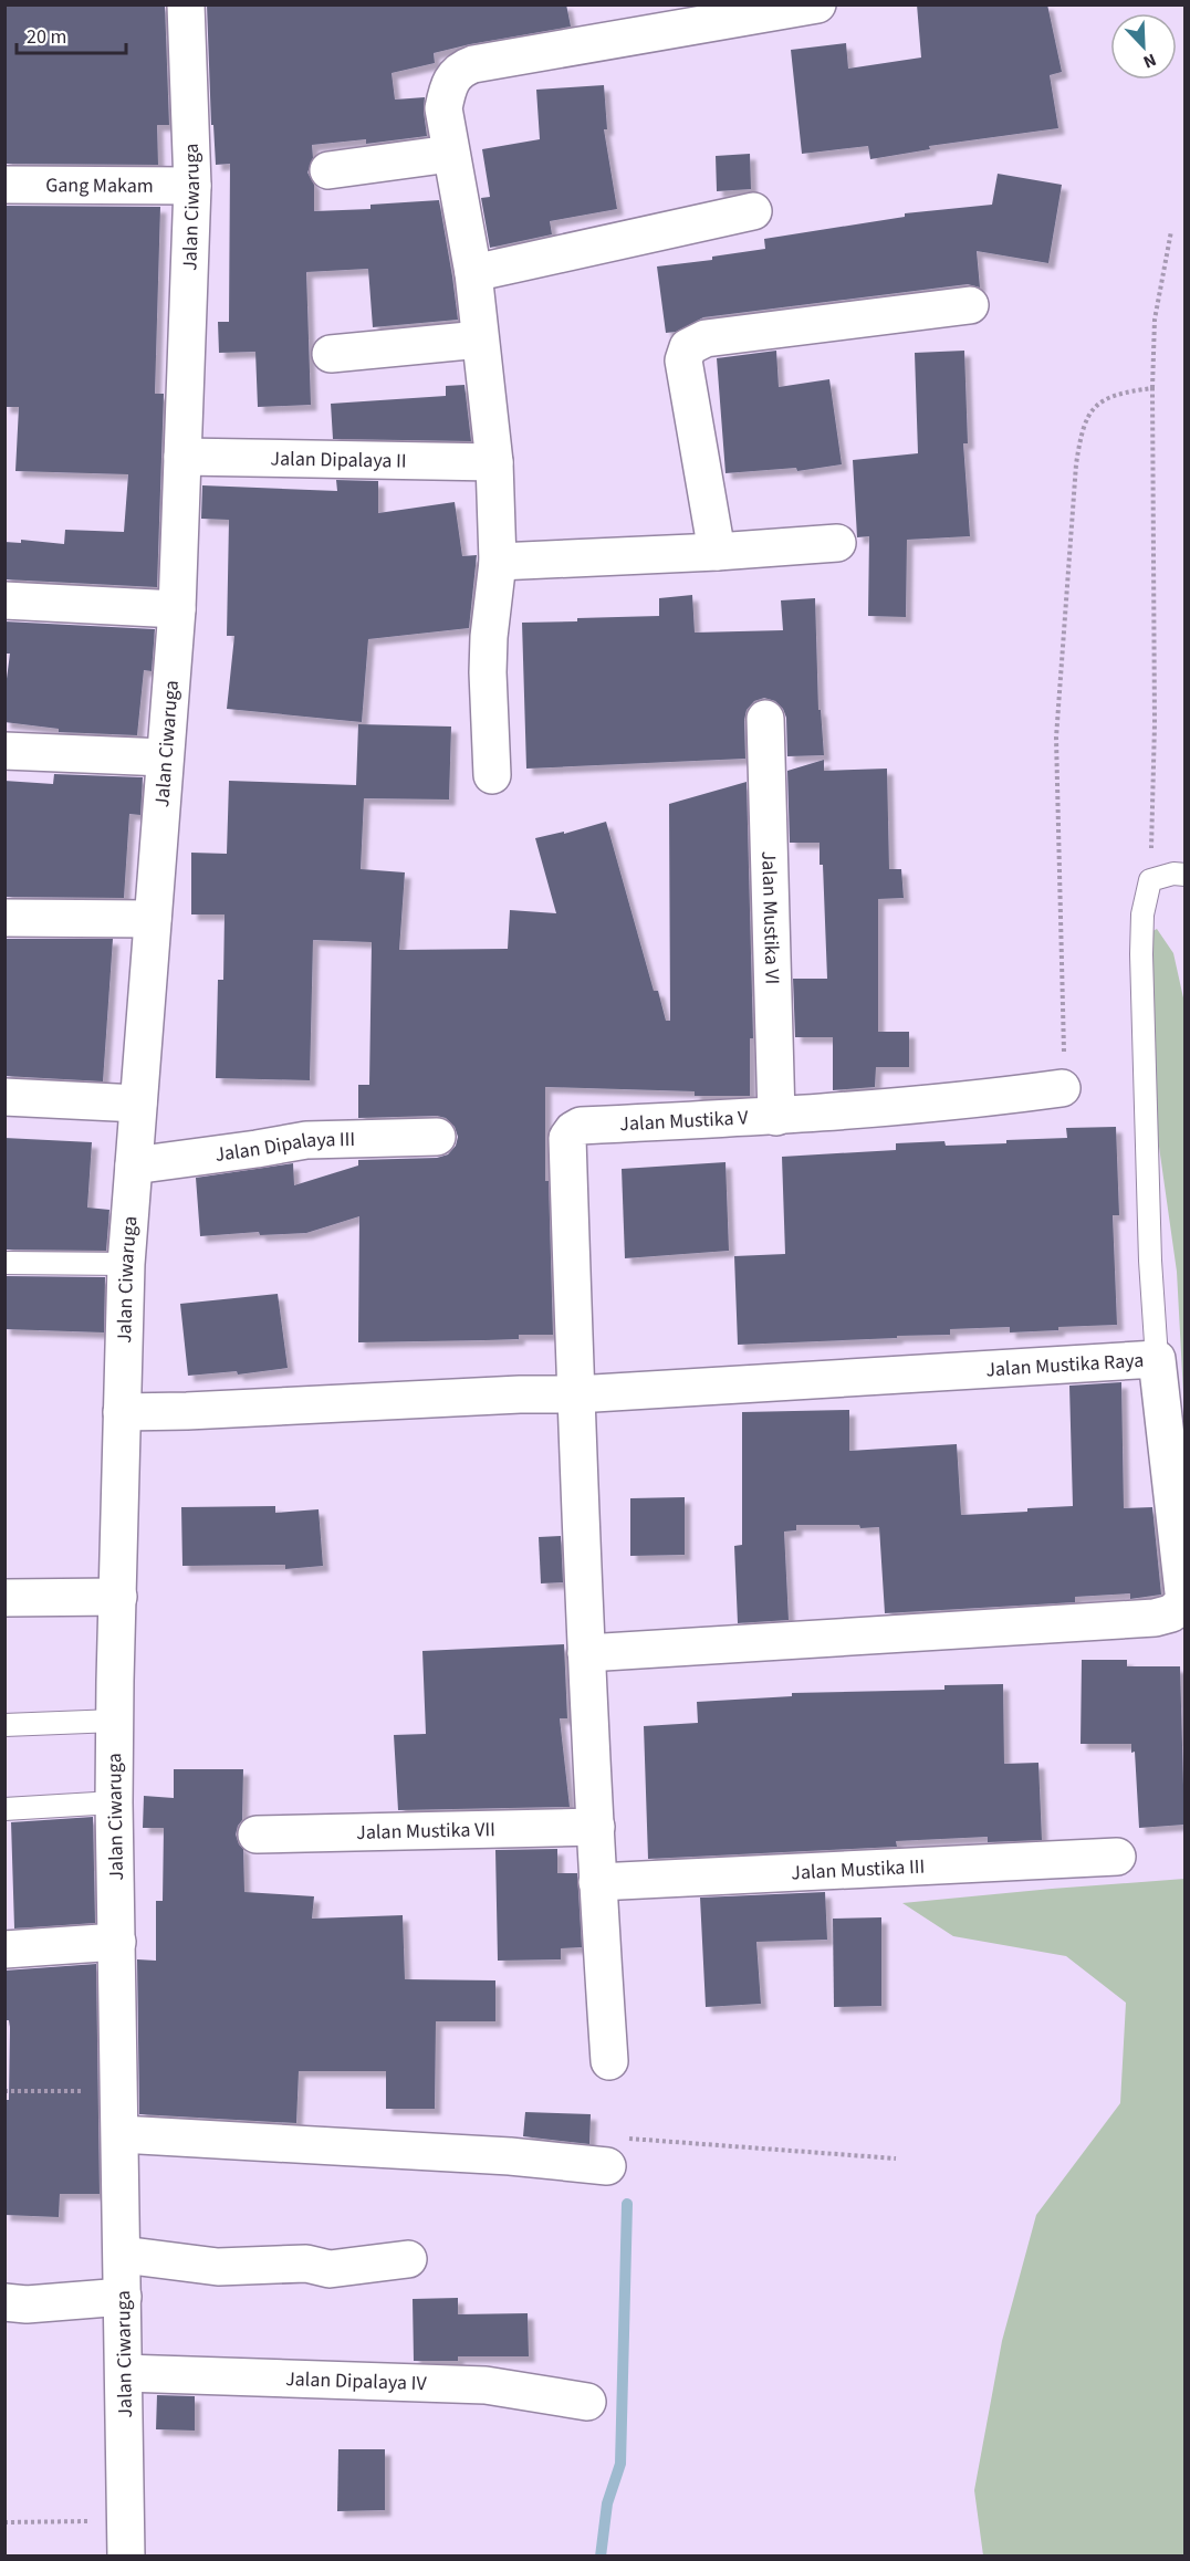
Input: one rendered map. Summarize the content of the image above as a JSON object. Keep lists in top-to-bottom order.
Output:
{
  "streets": {
    "street": [
      "Gang Makam",
      "Jalan Ciwaruga",
      "Jalan Dipalaya II",
      "Jalan Mustika VI",
      "Jalan Mustika V",
      "Jalan Dipalaya III",
      "Jalan Mustika Raya",
      "Jalan Mustika VII",
      "Jalan Mustika III",
      "Jalan Dipalaya IV"
    ]
  },
  "crossings": [
    ["Gang Makam", "Jalan Ciwaruga"],
    ["Jalan Ciwaruga", "Jalan Dipalaya II"],
    ["Jalan Ciwaruga", "Jalan Dipalaya III"],
    ["Jalan Ciwaruga", "Jalan Mustika Raya"],
    ["Jalan Ciwaruga", "Jalan Dipalaya IV"],
    ["Jalan Mustika VI", "Jalan Mustika V"],
    ["Jalan Mustika V", "Jalan Mustika Raya"]
  ],
  "scale_bar": "20 m",
  "north": "bottom right"
}
